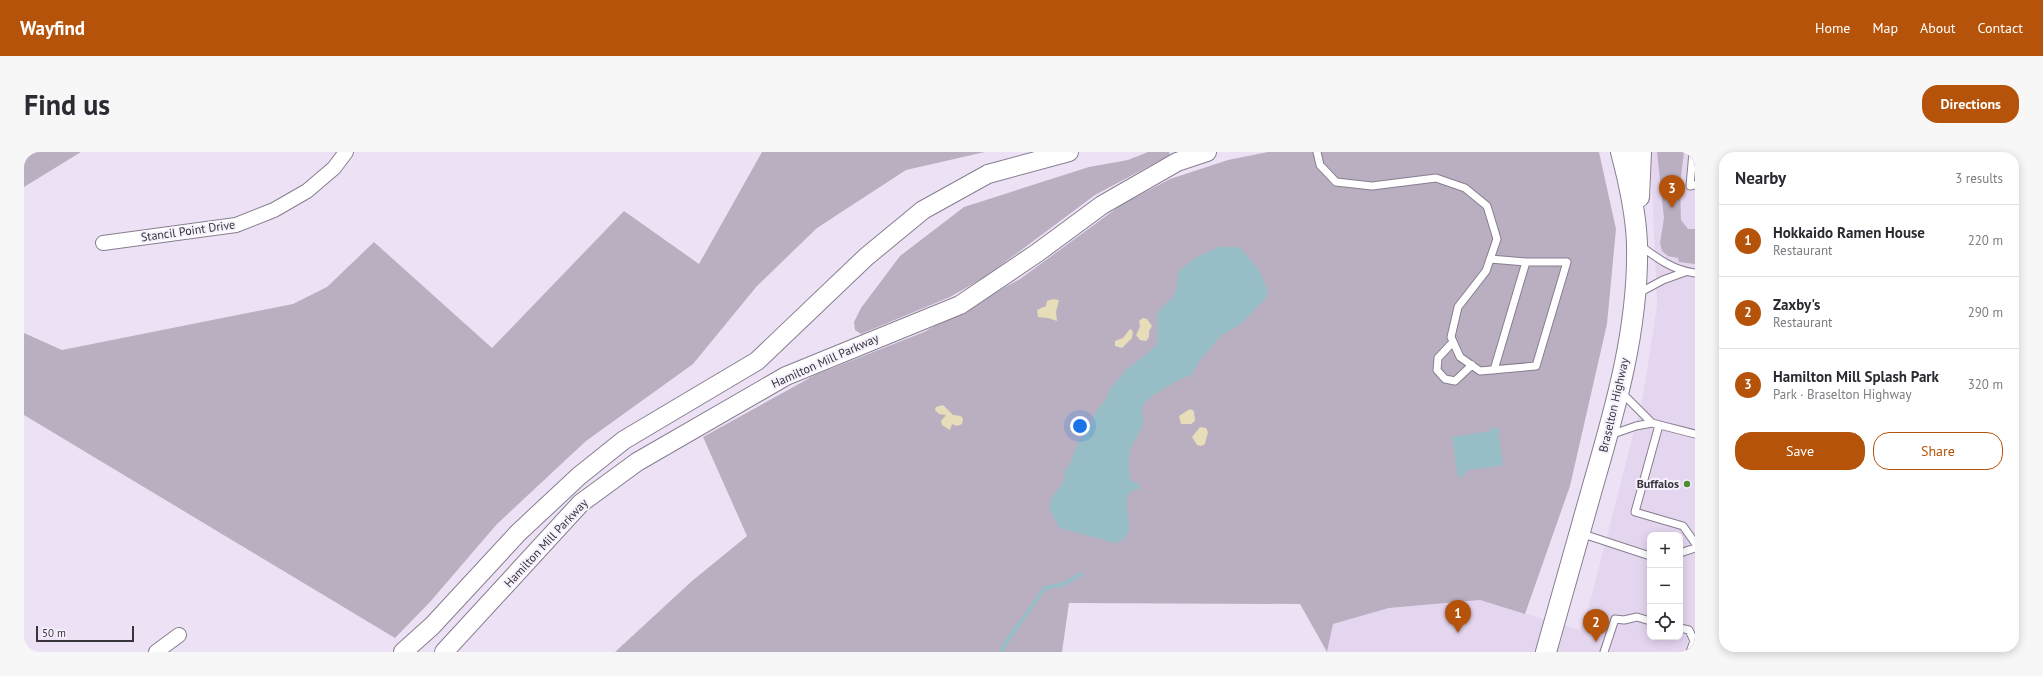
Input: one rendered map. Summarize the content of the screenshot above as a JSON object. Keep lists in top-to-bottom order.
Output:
{
  "streets": {
    "main road": ["Braselton Highway"],
    "street": ["Stancil Point Drive", "Hamilton Mill Parkway"]
  },
  "places": ["Buffalos"],
  "scale_bar": "50 m",
  "page": {
    "header": "Wayfind",
    "nav": [
      "Home",
      "Map",
      "About",
      "Contact"
    ],
    "buttons": [
      "Directions",
      ["Save", "Share"]
    ],
    "title": "Find us",
    "heading": ["Nearby", "3 results"],
    "pins": ["3", "1", "2"],
    "list": [
      {
        "mark": "1",
        "name": "Hokkaido Ramen House",
        "note": "Restaurant",
        "value": "220 m"
      },
      {
        "mark": "2",
        "name": "Zaxby's",
        "note": "Restaurant",
        "value": "290 m"
      },
      {
        "mark": "3",
        "name": "Hamilton Mill Splash Park",
        "note": "Park · Braselton Highway",
        "value": "320 m"
      }
    ],
    "map_buttons": ["+", "−"],
    "scale": "50 m"
  }
}
